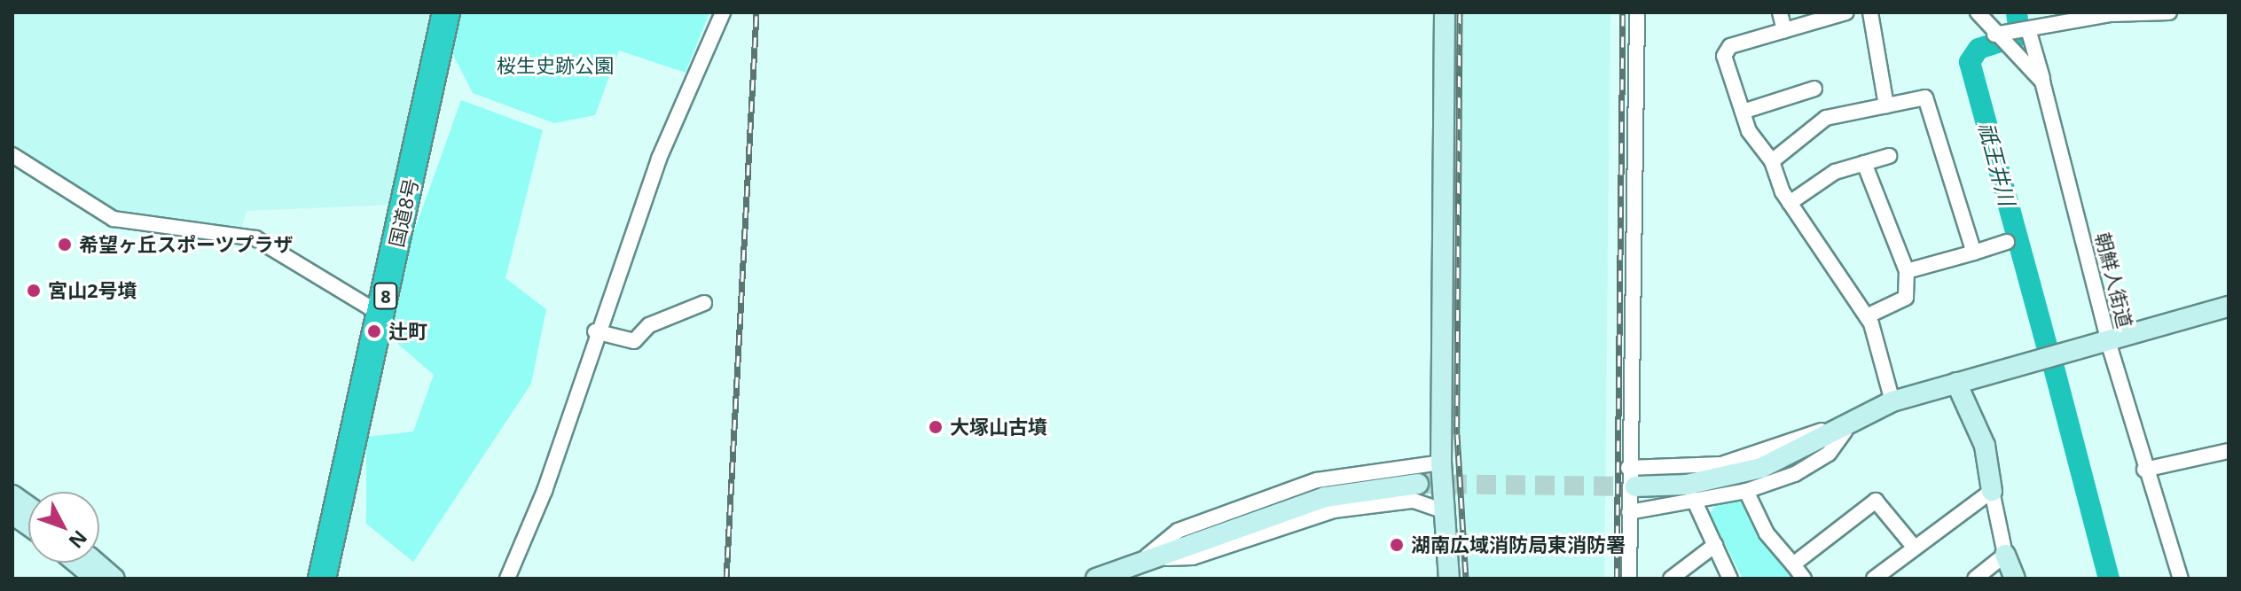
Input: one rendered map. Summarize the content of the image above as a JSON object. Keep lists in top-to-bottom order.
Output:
{
  "streets": {
    "highway": ["国道8号", "8"],
    "street": ["朝鮮人街道"]
  },
  "water": ["祇王井川"],
  "parks": ["桜生史跡公園"],
  "places": [
    "希望ヶ丘スポーツプラザ",
    "宮山2号墳",
    "辻町",
    "大塚山古墳",
    "湖南広域消防局東消防署"
  ],
  "north": "bottom right"
}
